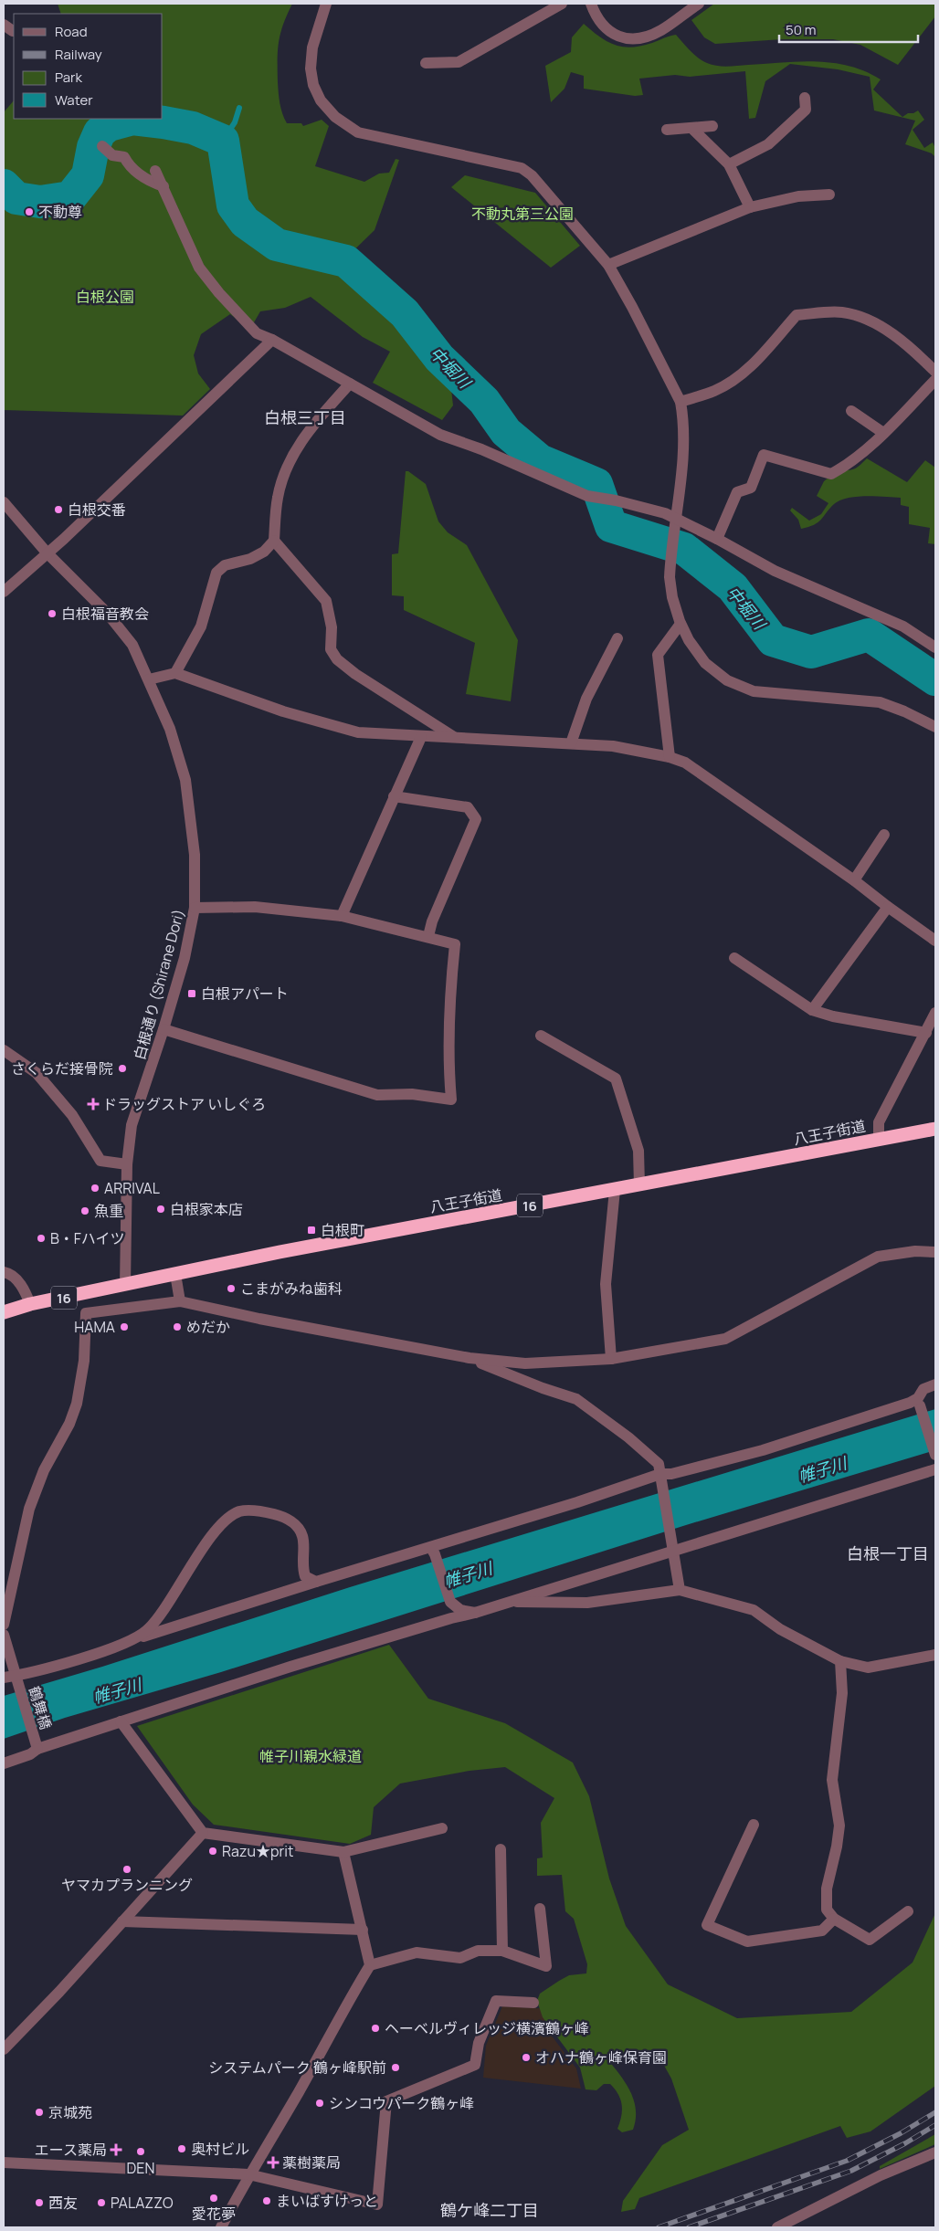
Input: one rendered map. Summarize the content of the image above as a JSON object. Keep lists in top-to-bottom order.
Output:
{
  "streets": {
    "highway": ["八王子街道", "16"],
    "street": ["白根通り (Shirane Dori)", "鶴舞橋"]
  },
  "crossings": [
    ["白根通り (Shirane Dori)", "八王子街道"]
  ],
  "districts": ["白根三丁目", "白根一丁目", "鶴ケ峰二丁目"],
  "water": ["中堀川", "帷子川"],
  "parks": ["不動丸第三公園", "白根公園", "帷子川親水緑道"],
  "places": {
    "other": [
      "不動尊",
      "白根交番",
      "白根福音教会",
      "さくらだ接骨院",
      "ARRIVAL",
      "白根家本店",
      "魚重",
      "B・Fハイツ",
      "こまがみね歯科",
      "HAMA",
      "めだか",
      "Razu★prit",
      "ヤマカプランニング",
      "ヘーベルヴィレッジ横濱鶴ヶ峰",
      "オハナ鶴ヶ峰保育園",
      "システムパーク 鶴ヶ峰駅前",
      "シンコウパーク鶴ヶ峰",
      "京城苑",
      "奥村ビル",
      "DEN",
      "愛花夢",
      "まいばすけっと",
      "西友",
      "PALAZZO"
    ],
    "transit": ["白根アパート", "白根町"],
    "health": ["ドラッグストア いしぐろ", "エース薬局", "薬樹薬局"]
  },
  "legend": [
    "Road",
    "Railway",
    "Park",
    "Water"
  ],
  "scale_bar": "50 m"
}
